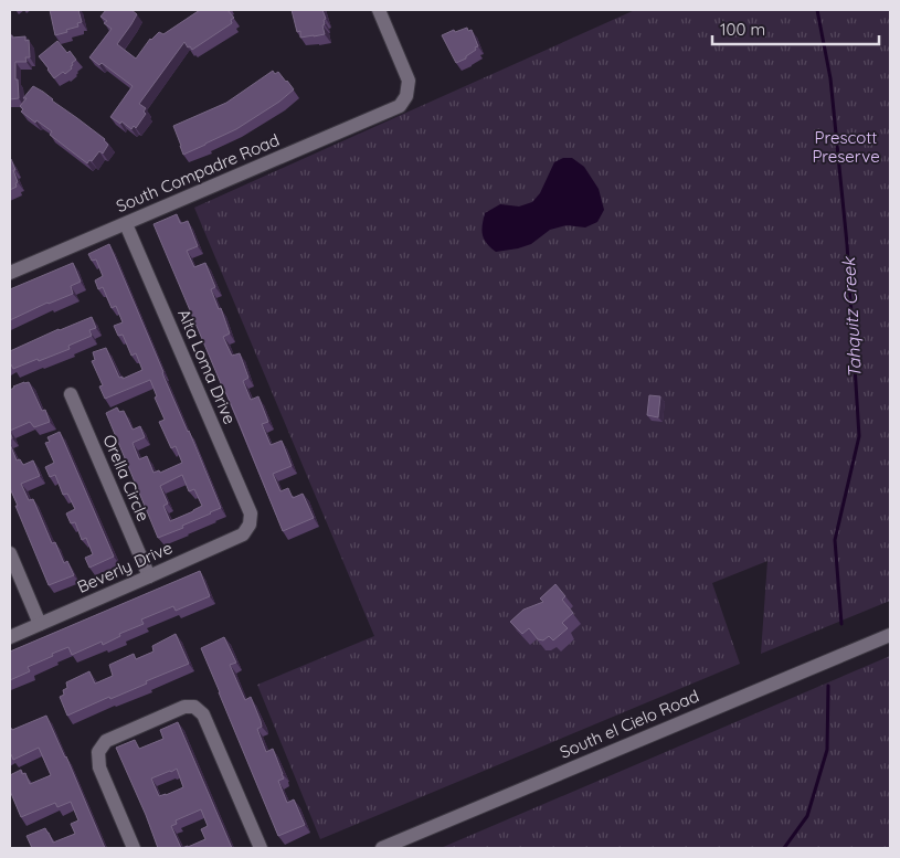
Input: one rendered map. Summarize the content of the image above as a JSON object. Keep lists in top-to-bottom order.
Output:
{
  "streets": {
    "street": [
      "South Compadre Road",
      "Alta Loma Drive",
      "Orella Circle",
      "Beverly Drive",
      "South el Cielo Road"
    ]
  },
  "crossings": [
    ["South Compadre Road", "Alta Loma Drive"],
    ["Alta Loma Drive", "Beverly Drive"],
    ["Orella Circle", "Beverly Drive"]
  ],
  "water": ["Tahquitz Creek"],
  "parks": ["Prescott Preserve"],
  "scale_bar": "100 m"
}
